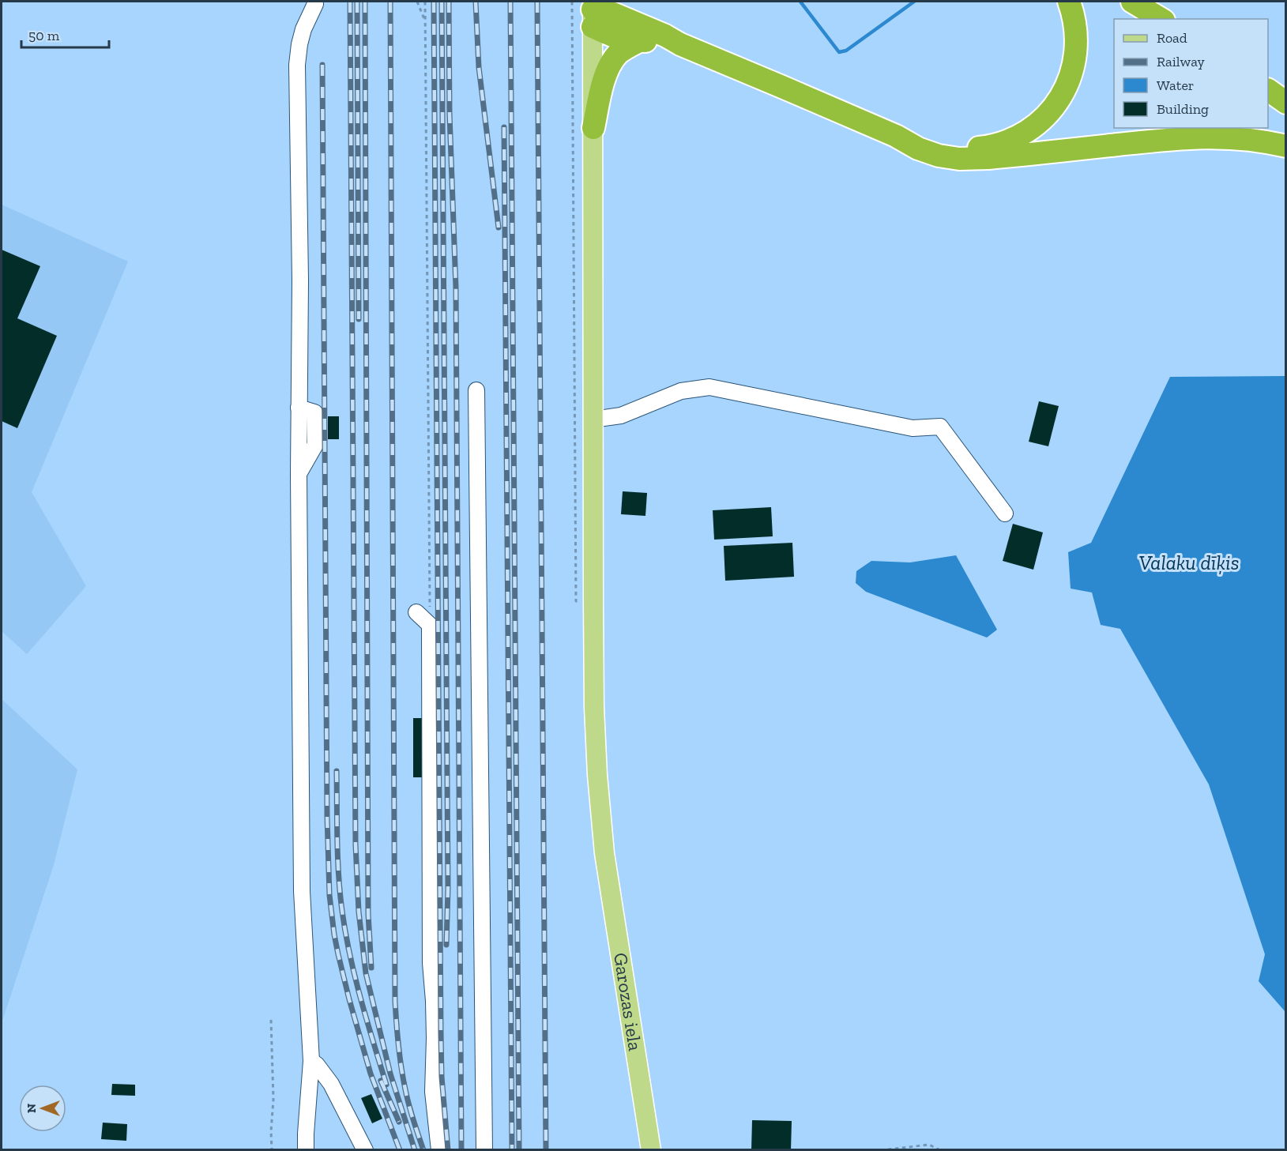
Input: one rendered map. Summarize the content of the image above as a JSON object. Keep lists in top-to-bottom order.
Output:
{
  "streets": {
    "main road": ["Garozas iela"]
  },
  "water": ["Valaku dīķis"],
  "legend": [
    "Road",
    "Railway",
    "Water",
    "Building"
  ],
  "scale_bar": "50 m",
  "north": "left"
}
